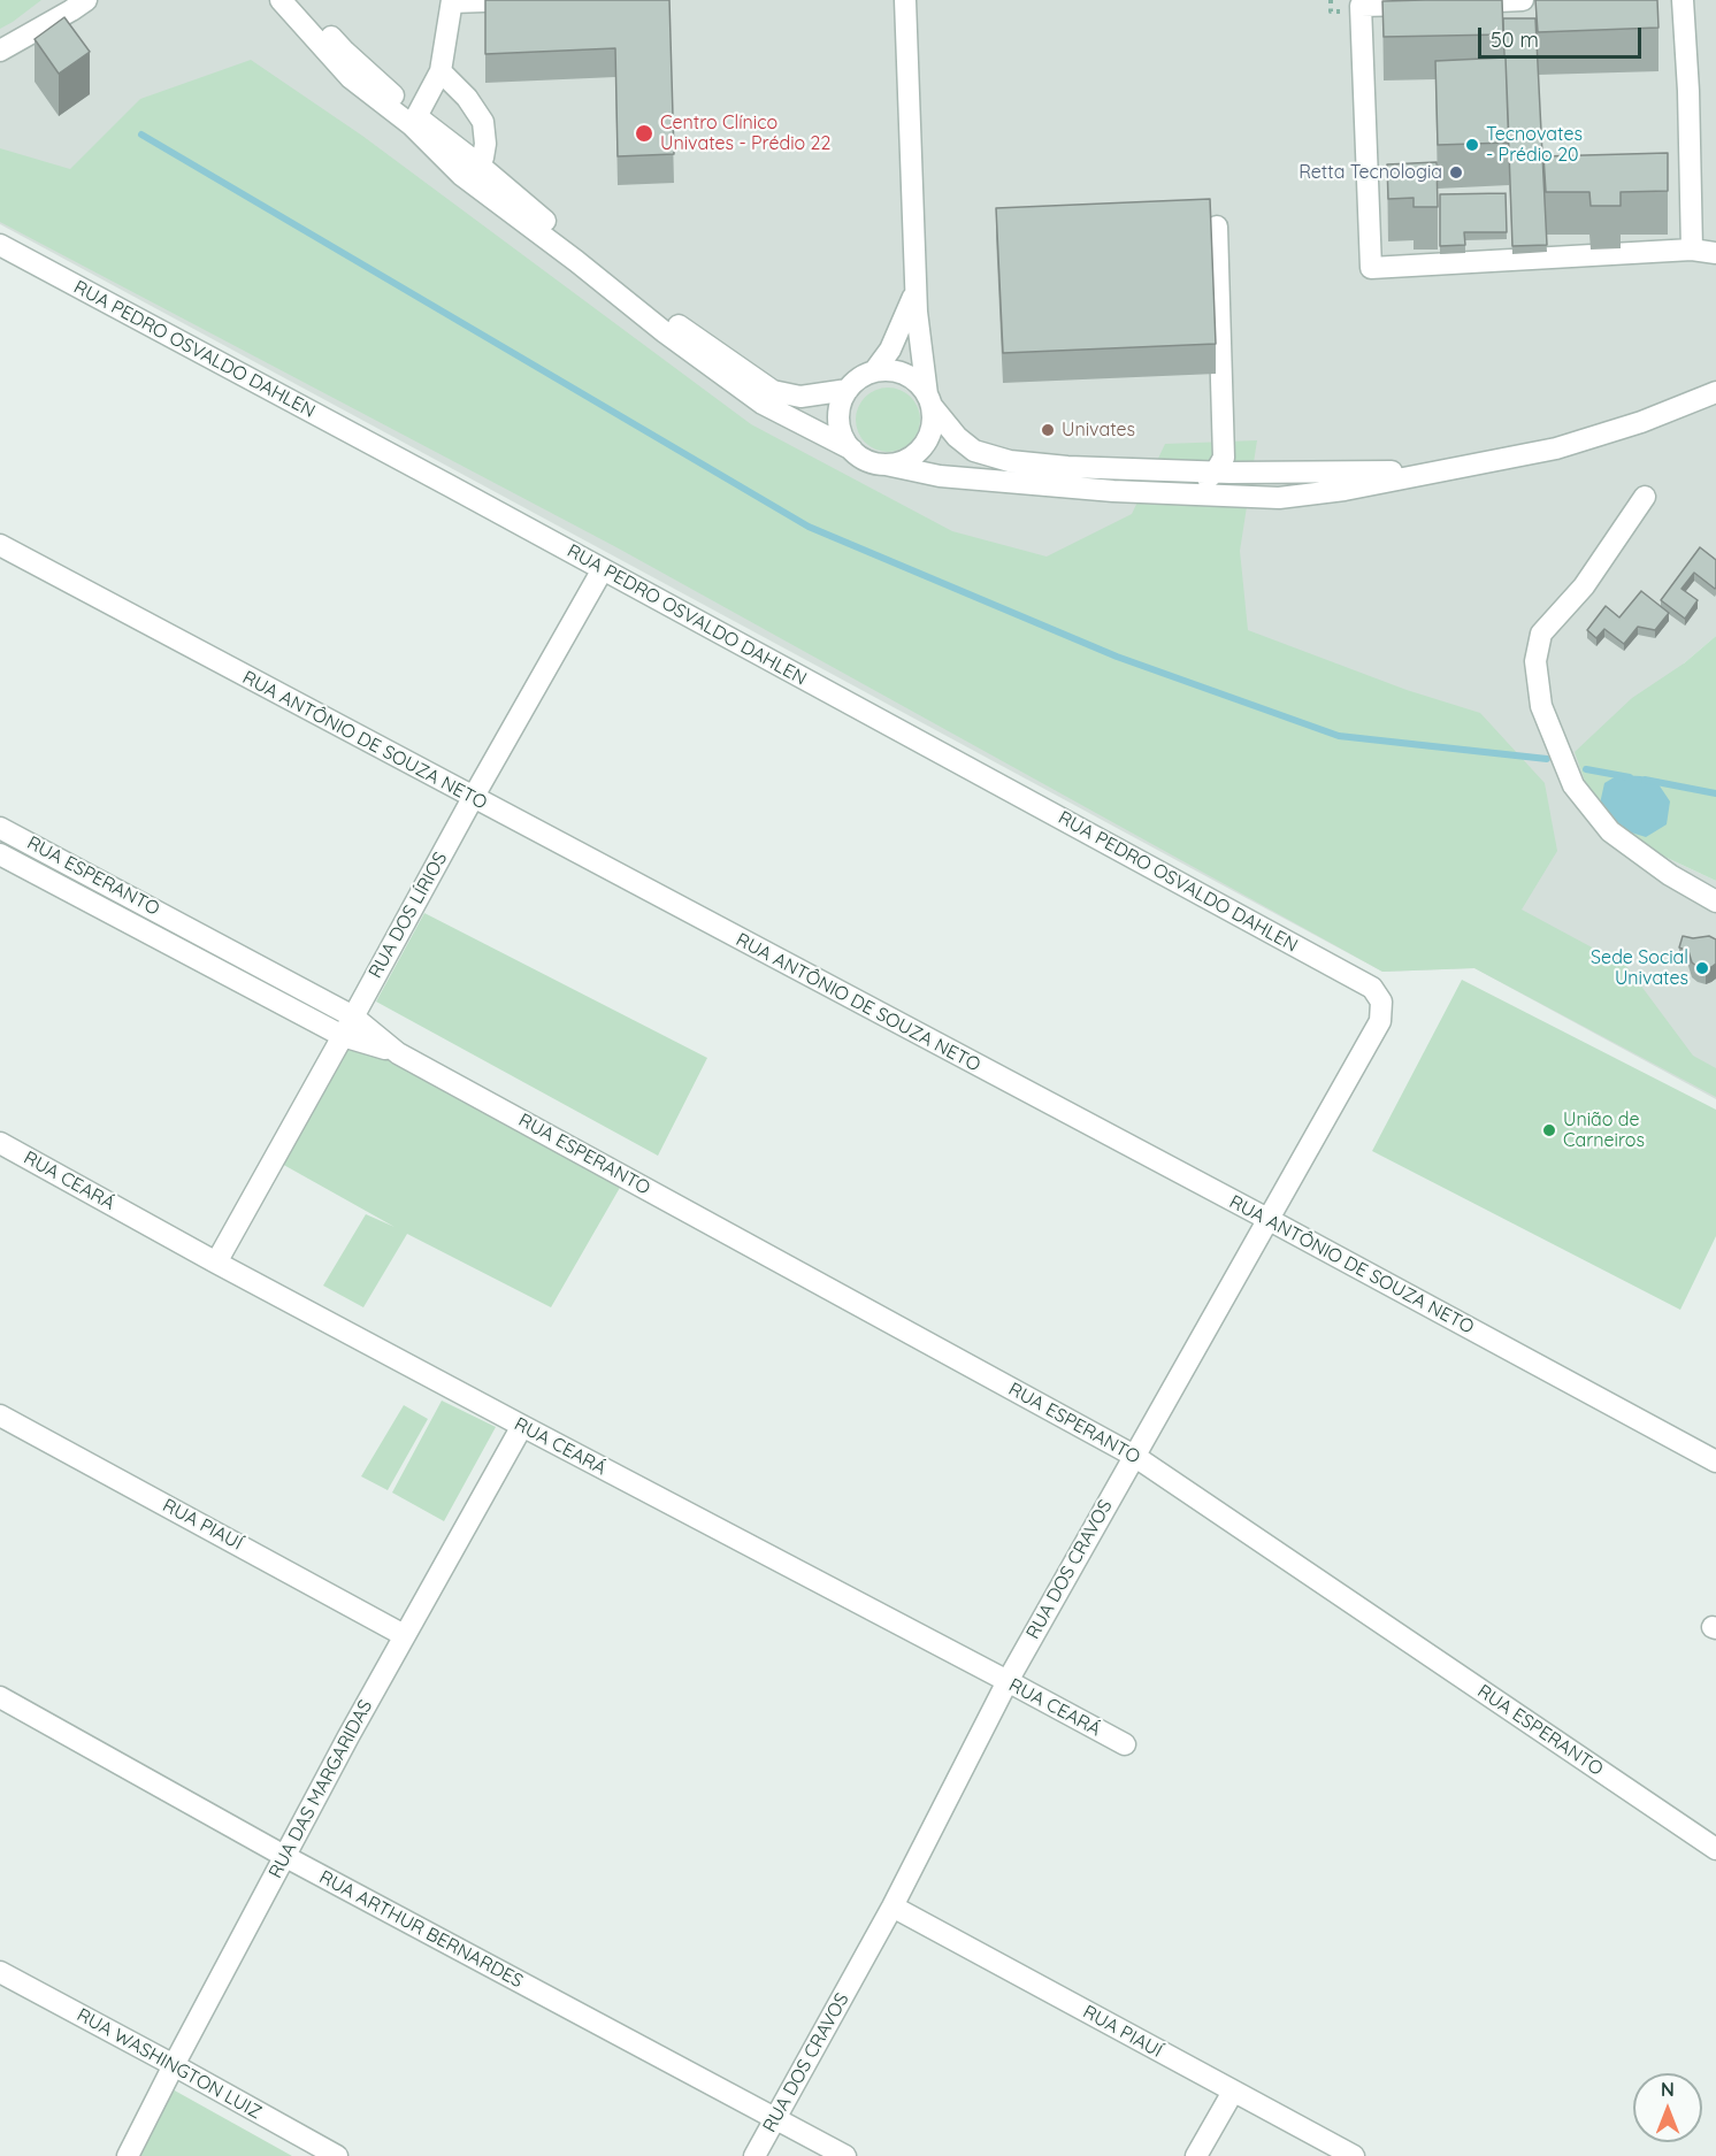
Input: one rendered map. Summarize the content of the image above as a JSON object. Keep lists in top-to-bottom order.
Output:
{
  "streets": {
    "street": [
      "RUA PEDRO OSVALDO DAHLEN",
      "RUA ANTÔNIO DE SOUZA NETO",
      "RUA ESPERANTO",
      "RUA DOS LÍRIOS",
      "RUA CEARÁ",
      "RUA PIAUÍ",
      "RUA DOS CRAVOS",
      "RUA DAS MARGARIDAS",
      "RUA ARTHUR BERNARDES",
      "RUA WASHINGTON LUIZ"
    ]
  },
  "crossings": [
    ["RUA PEDRO OSVALDO DAHLEN", "RUA DOS LÍRIOS"],
    ["RUA PEDRO OSVALDO DAHLEN", "RUA DOS CRAVOS"],
    ["RUA ANTÔNIO DE SOUZA NETO", "RUA DOS LÍRIOS"],
    ["RUA ANTÔNIO DE SOUZA NETO", "RUA DOS CRAVOS"],
    ["RUA ESPERANTO", "RUA DOS LÍRIOS"],
    ["RUA ESPERANTO", "RUA DOS CRAVOS"],
    ["RUA DOS LÍRIOS", "RUA CEARÁ"],
    ["RUA CEARÁ", "RUA DOS CRAVOS"],
    ["RUA CEARÁ", "RUA DAS MARGARIDAS"],
    ["RUA PIAUÍ", "RUA DOS CRAVOS"],
    ["RUA PIAUÍ", "RUA DAS MARGARIDAS"],
    ["RUA DOS CRAVOS", "RUA ARTHUR BERNARDES"],
    ["RUA DAS MARGARIDAS", "RUA ARTHUR BERNARDES"],
    ["RUA DAS MARGARIDAS", "RUA WASHINGTON LUIZ"]
  ],
  "places": [
    "Centro Clínico Univates - Prédio 22",
    "Tecnovates - Prédio 20",
    "Retta Tecnologia",
    "Univates",
    "Sede Social Univates",
    "União de Carneiros"
  ],
  "scale_bar": "50 m",
  "north": "top"
}
